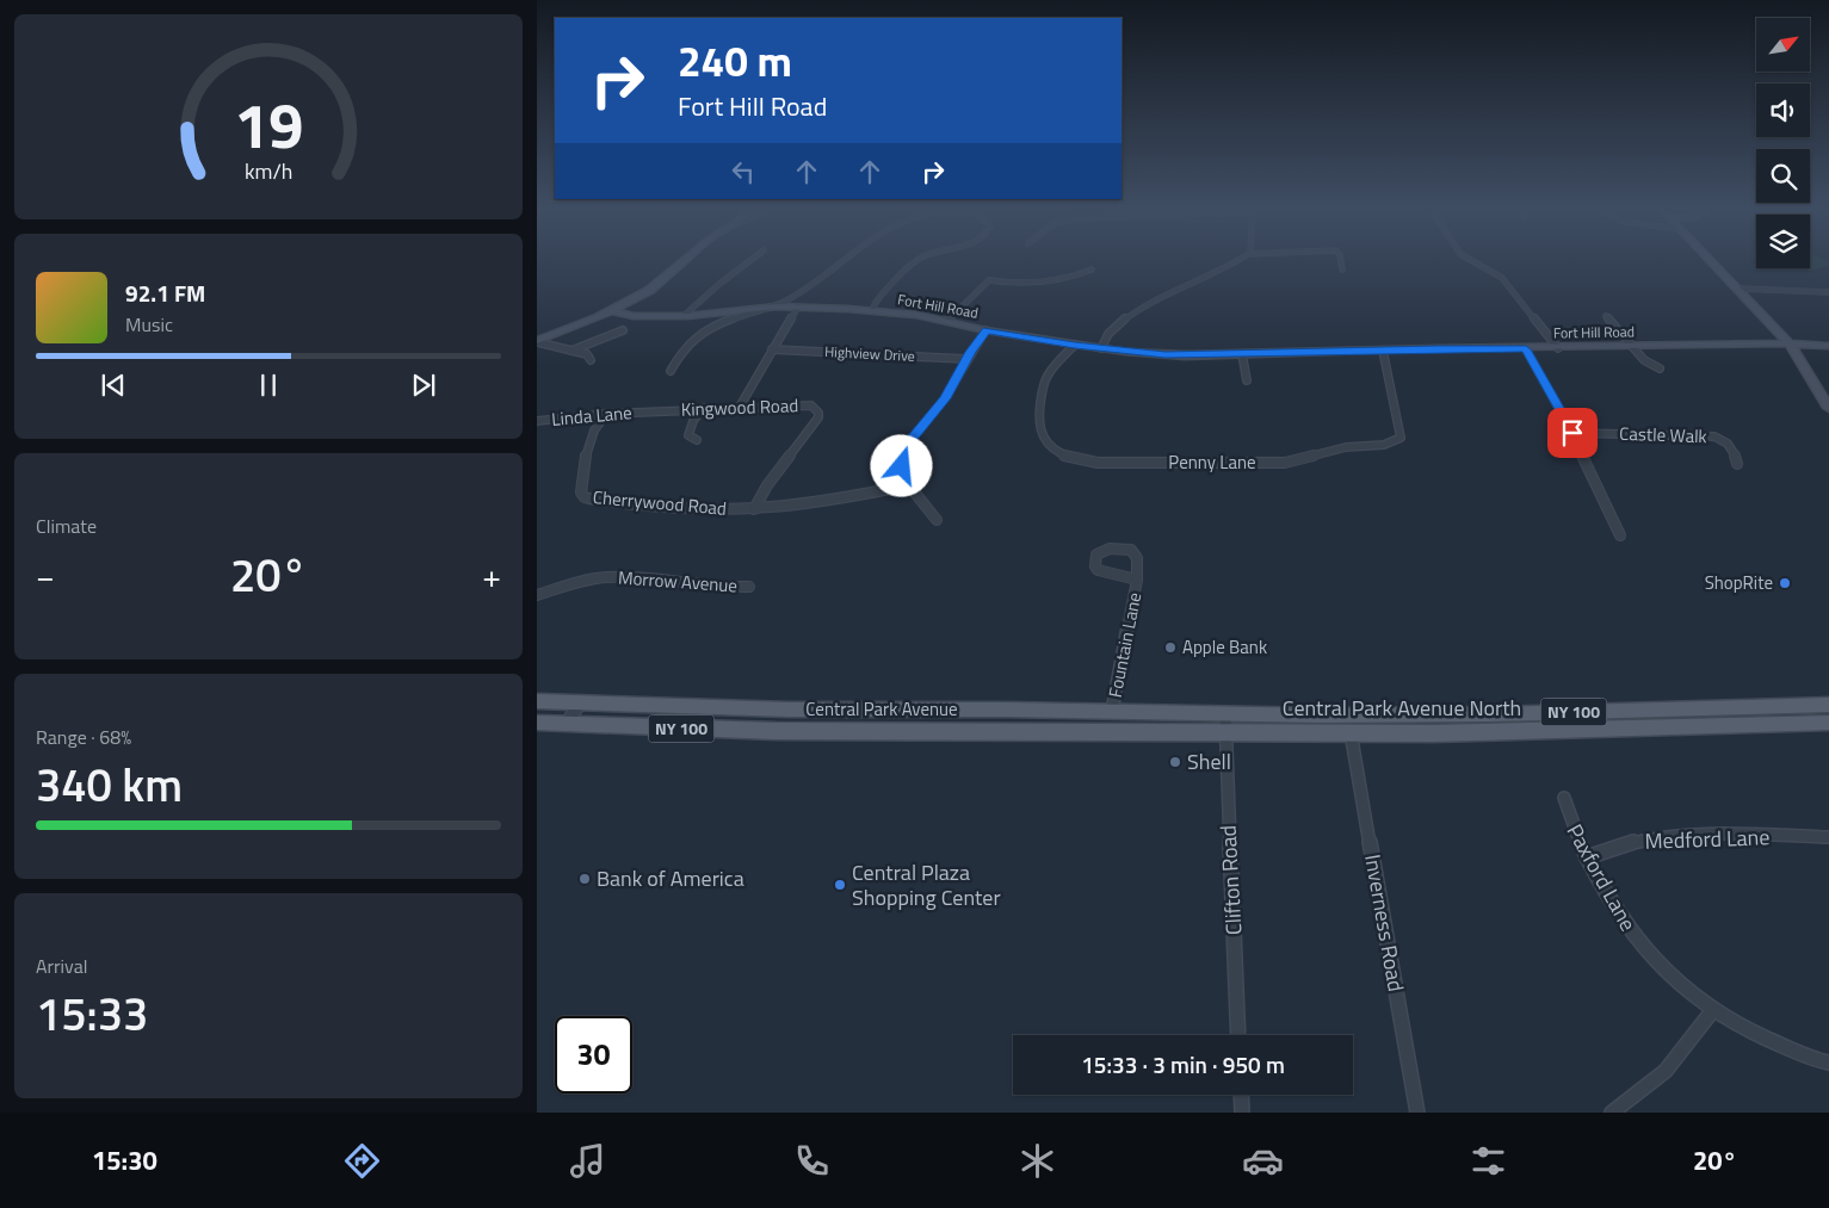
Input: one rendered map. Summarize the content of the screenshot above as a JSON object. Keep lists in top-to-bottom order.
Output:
{
  "streets": {
    "main road": ["Central Park Avenue North", "Central Park Avenue", "NY 100"],
    "street": [
      "Fort Hill Road",
      "Highview Drive",
      "Kingwood Road",
      "Linda Lane",
      "Castle Walk",
      "Penny Lane",
      "Cherrywood Road",
      "Morrow Avenue",
      "Fountain Lane",
      "Medford Lane",
      "Paxford Lane",
      "Clifton Road",
      "Inverness Road"
    ]
  },
  "crossings": [
    ["Fort Hill Road", "Penny Lane"],
    ["Kingwood Road", "Linda Lane"],
    ["Kingwood Road", "Cherrywood Road"],
    ["Linda Lane", "Cherrywood Road"],
    ["Fountain Lane", "Central Park Avenue"],
    ["Central Park Avenue North", "Central Park Avenue"],
    ["Central Park Avenue North", "NY 100"],
    ["Central Park Avenue North", "Clifton Road"],
    ["Central Park Avenue North", "Inverness Road"],
    ["Central Park Avenue", "NY 100"],
    ["Central Park Avenue", "Clifton Road"],
    ["NY 100", "Clifton Road"],
    ["Medford Lane", "Paxford Lane"]
  ],
  "places": [
    "ShopRite",
    "Apple Bank",
    "Shell",
    "Bank of America",
    "Central Plaza Shopping Center"
  ],
  "north": "top right",
  "page": {
    "turn": ["240 m", "Fort Hill Road"],
    "song": ["92.1 FM", "Music"],
    "tile": [
      "Climate",
      ["Range · 68%", "340 km"],
      ["Arrival", "15:33"]
    ],
    "heat": ["−", "20°", "+"],
    "limit": "30",
    "trip": "15:33 · 3 min · 950 m",
    "tabs": ["15:30", "20°"],
    "gauge": ["19", "km/h"]
  }
}
